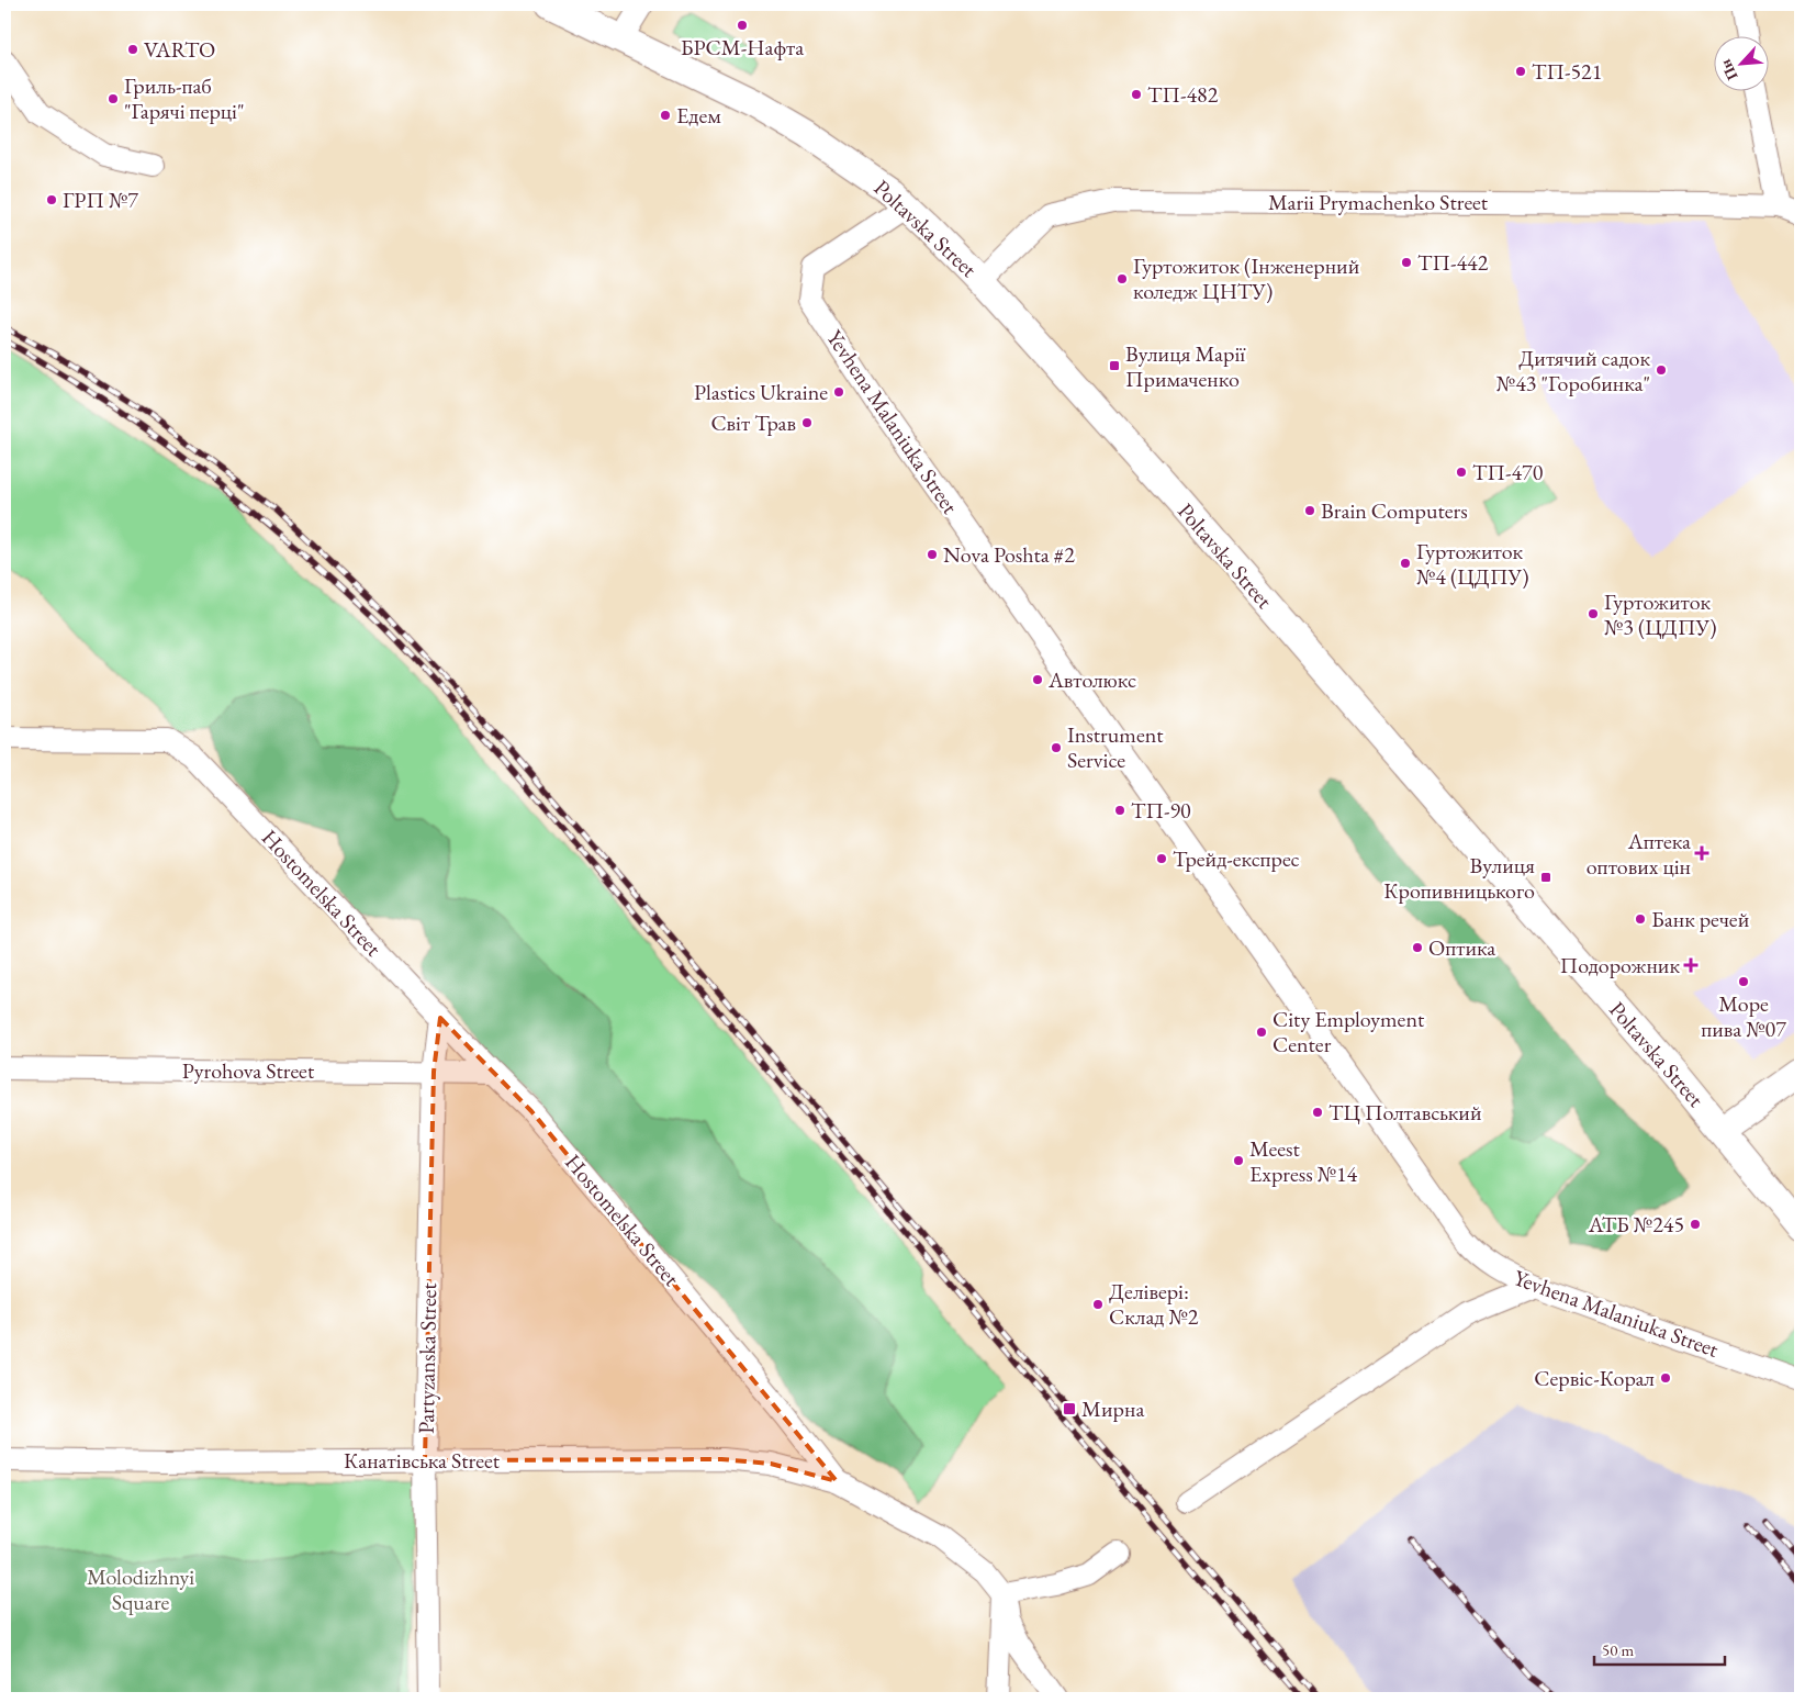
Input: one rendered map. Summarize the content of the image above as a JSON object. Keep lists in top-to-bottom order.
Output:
{
  "streets": {
    "main road": ["Poltavska Street"],
    "street": [
      "Marii Prymachenko Street",
      "Yevhena Malaniuka Street",
      "Hostomelska Street",
      "Pyrohova Street",
      "Partyzanska Street",
      "Канатівська Street"
    ]
  },
  "crossings": [
    ["Marii Prymachenko Street", "Poltavska Street"],
    ["Poltavska Street", "Yevhena Malaniuka Street"],
    ["Hostomelska Street", "Pyrohova Street"],
    ["Hostomelska Street", "Partyzanska Street"],
    ["Hostomelska Street", "Канатівська Street"],
    ["Pyrohova Street", "Partyzanska Street"],
    ["Partyzanska Street", "Канатівська Street"]
  ],
  "parks": ["Molodіzhnyi Square"],
  "places": {
    "other": [
      "БРСМ-Нафта",
      "VARTO",
      "ТП-521",
      "ТП-482",
      "Гриль-паб \"Гарячі перці\"",
      "Едем",
      "ГРП №7",
      "ТП-442",
      "Гуртожиток (Інженерний коледж ЦНТУ)",
      "Дитячий садок №43 \"Горобинка\"",
      "Plastics Ukraine",
      "Світ Трав",
      "ТП-470",
      "Brain Computers",
      "Nova Poshta #2",
      "Гуртожиток №4 (ЦДПУ)",
      "Гуртожиток №3 (ЦДПУ)",
      "Автолюкс",
      "Instrument Service",
      "ТП-90",
      "Трейд-експрес",
      "Банк речей",
      "Оптика",
      "Море пива №07",
      "City Employment Center",
      "ТЦ Полтавський",
      "Meest Express №14",
      "АТБ №245",
      "Делівері: Склад №2",
      "Сервіс-Корал"
    ],
    "transit": ["Вулиця Марії Примаченко", "Вулиця Кропивницького", "Мирна"],
    "health": ["Аптека оптових цін", "Подорожник"]
  },
  "scale_bar": "50 m",
  "north": "bottom left"
}
